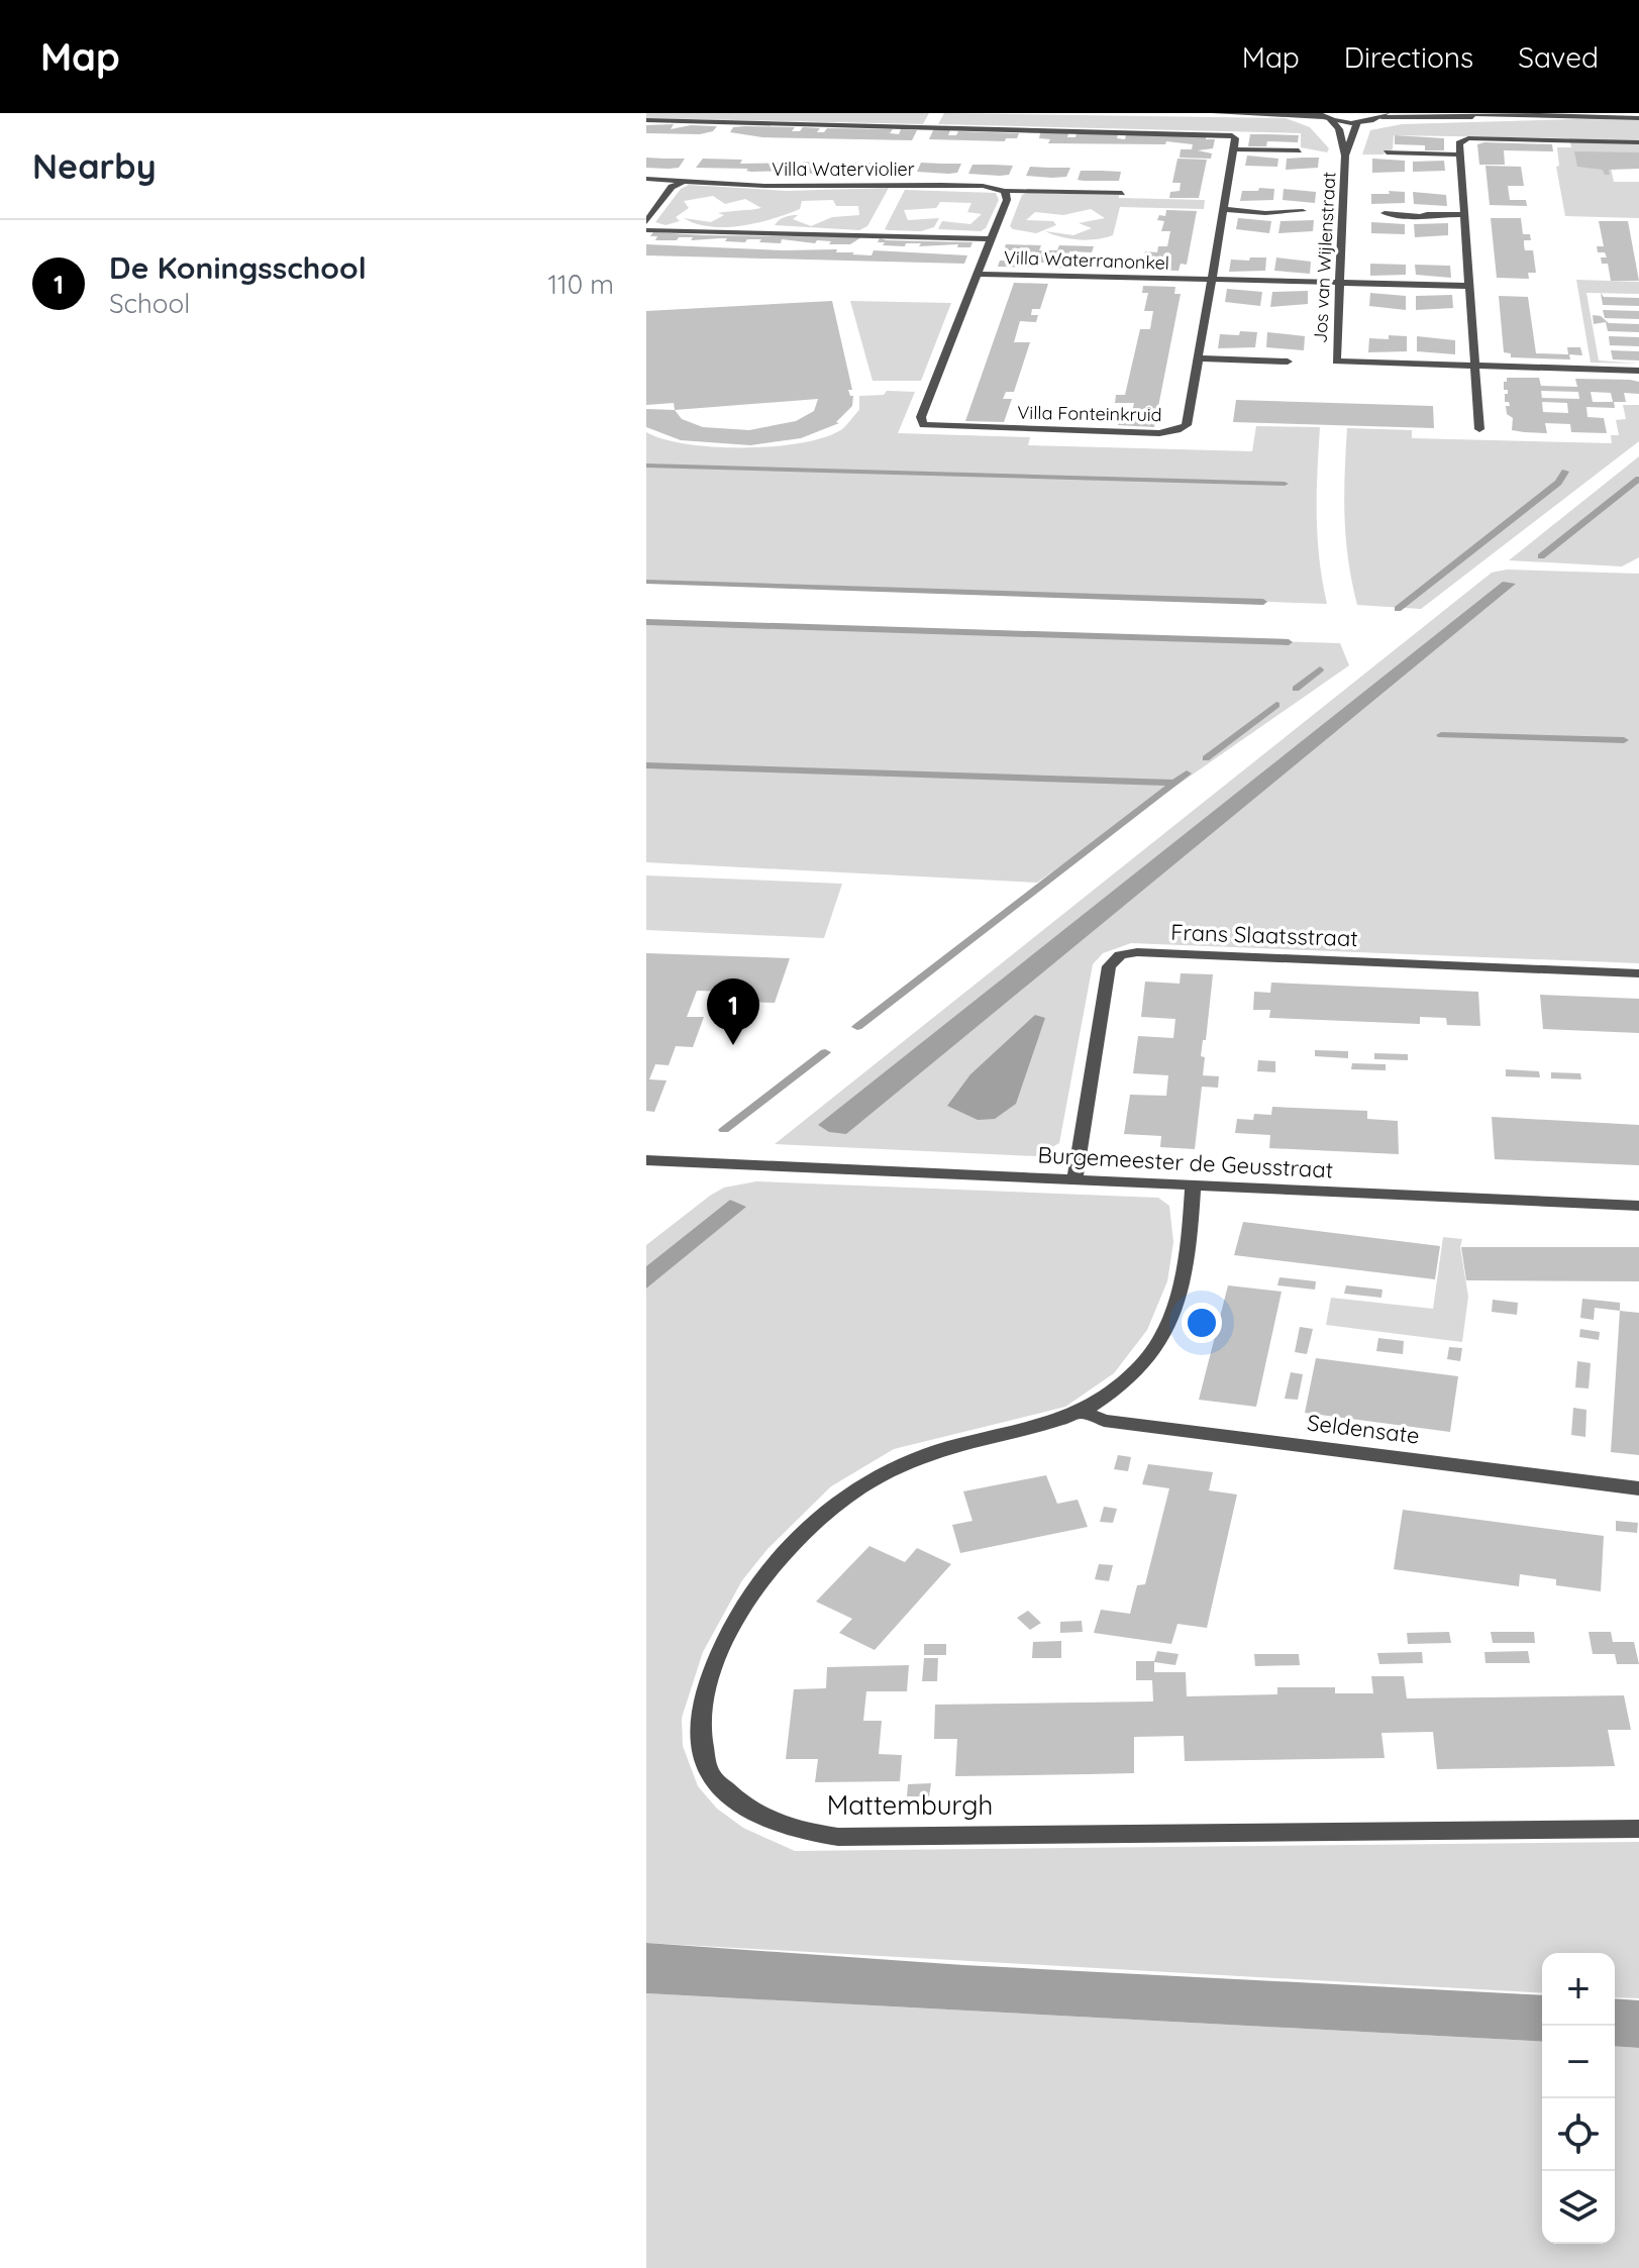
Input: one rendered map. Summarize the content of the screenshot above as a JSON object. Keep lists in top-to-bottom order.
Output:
{
  "streets": {
    "street": [
      "Villa Waterviolier",
      "Jos van Wijlenstraat",
      "Villa Waterranonkel",
      "Villa Fonteinkruid",
      "Frans Slaatsstraat",
      "Burgemeester de Geusstraat",
      "Seldensate",
      "Mattemburgh"
    ]
  },
  "crossings": [
    ["Villa Waterranonkel", "Villa Fonteinkruid"],
    ["Frans Slaatsstraat", "Burgemeester de Geusstraat"],
    ["Burgemeester de Geusstraat", "Mattemburgh"],
    ["Seldensate", "Mattemburgh"]
  ],
  "page": {
    "header": "Map",
    "nav": ["Map", "Directions", "Saved"],
    "heading": "Nearby",
    "list": [
      {
        "mark": "1",
        "name": "De Koningsschool",
        "note": "School",
        "value": "110 m"
      }
    ],
    "pins": "1",
    "map_buttons": ["+", "−"]
  }
}
